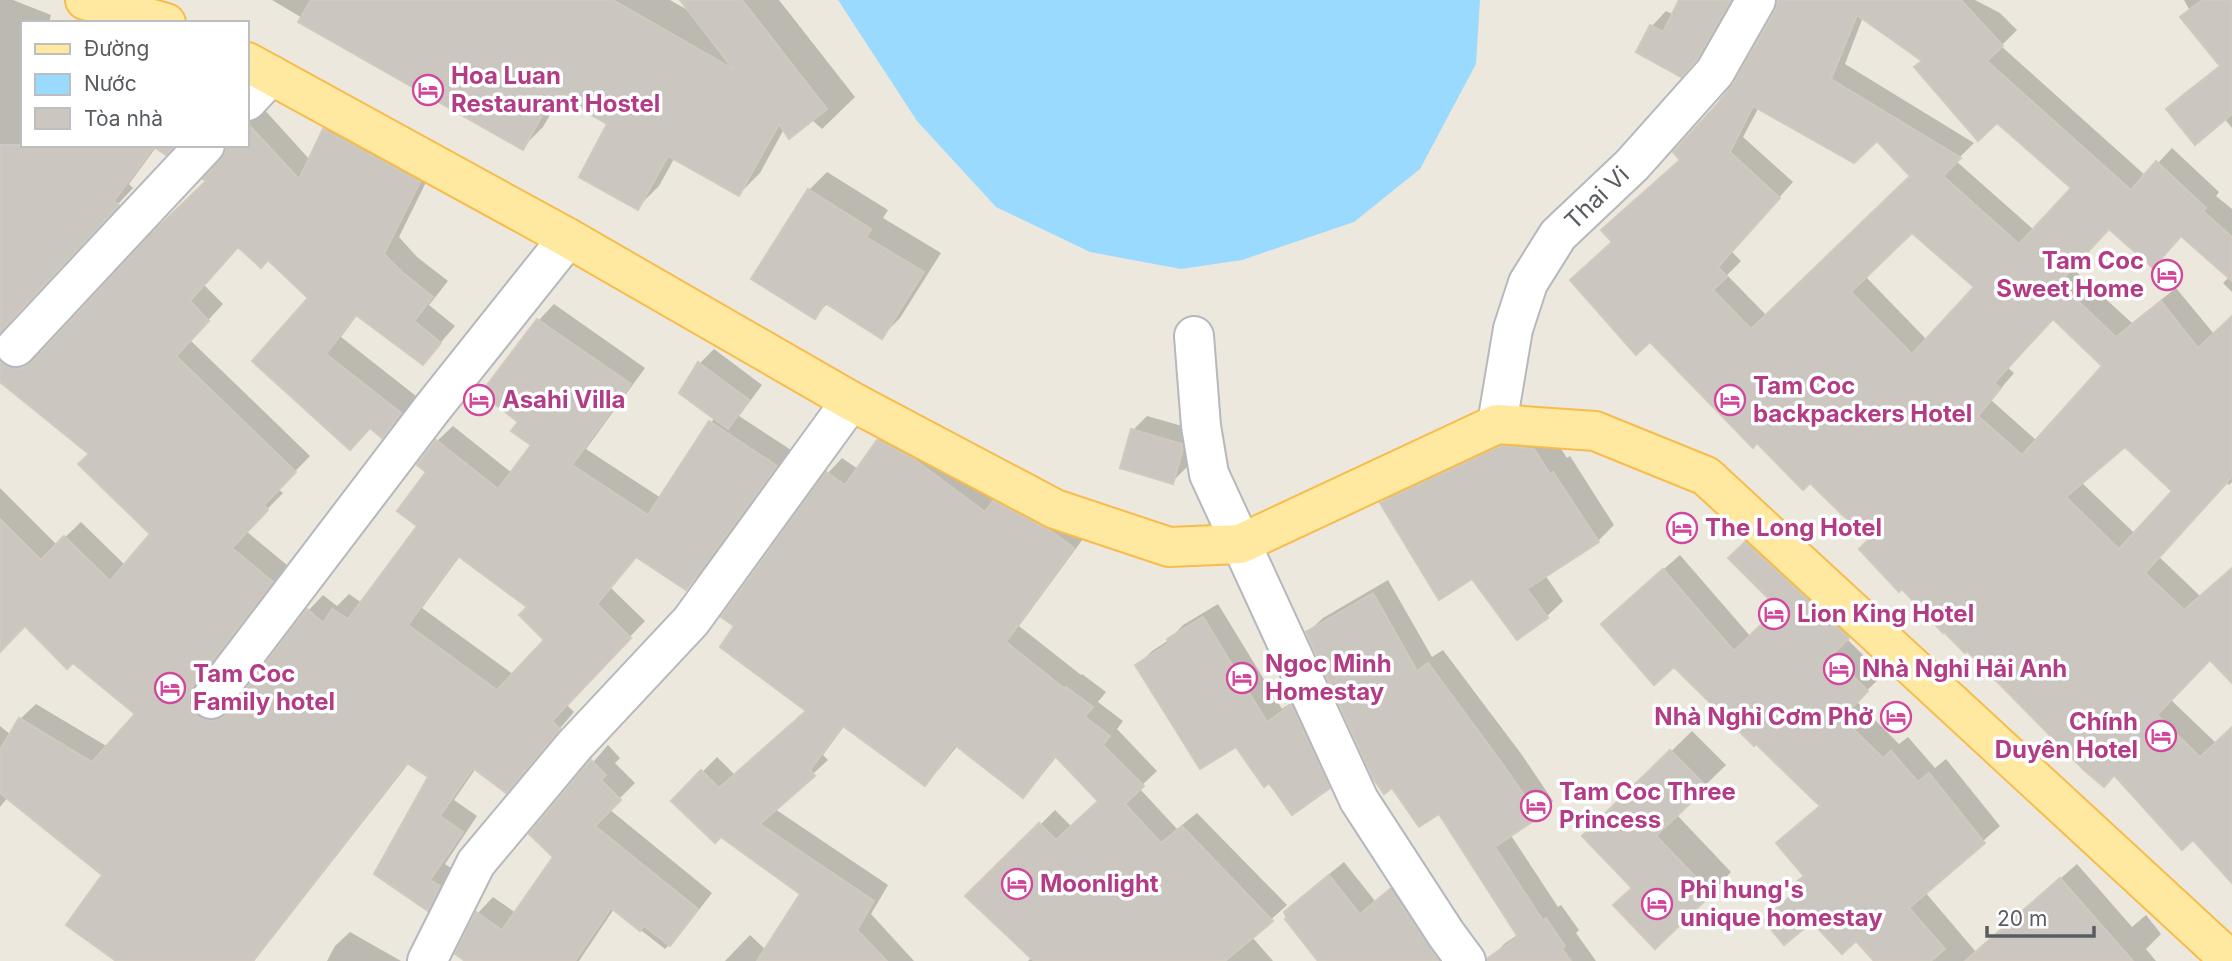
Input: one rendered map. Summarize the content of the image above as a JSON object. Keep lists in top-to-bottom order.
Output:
{
  "streets": {
    "street": ["Thai Vi"]
  },
  "places": {
    "hotel": [
      "Hoa Luan Restaurant Hostel",
      "Tam Coc Sweet Home",
      "Asahi Villa",
      "Tam Coc backpackers Hotel",
      "The Long Hotel",
      "Lion King Hotel",
      "Nhà Nghỉ Hải Anh",
      "Ngoc Minh Homestay",
      "Tam Coc Family hotel",
      "Nhà Nghỉ Cơm Phở",
      "Chính Duyên Hotel",
      "Tam Coc Three Princess",
      "Moonlight",
      "Phi hung's unique homestay"
    ]
  },
  "legend": ["Đường", "Nước", "Tòa nhà"],
  "scale_bar": "20 m"
}
